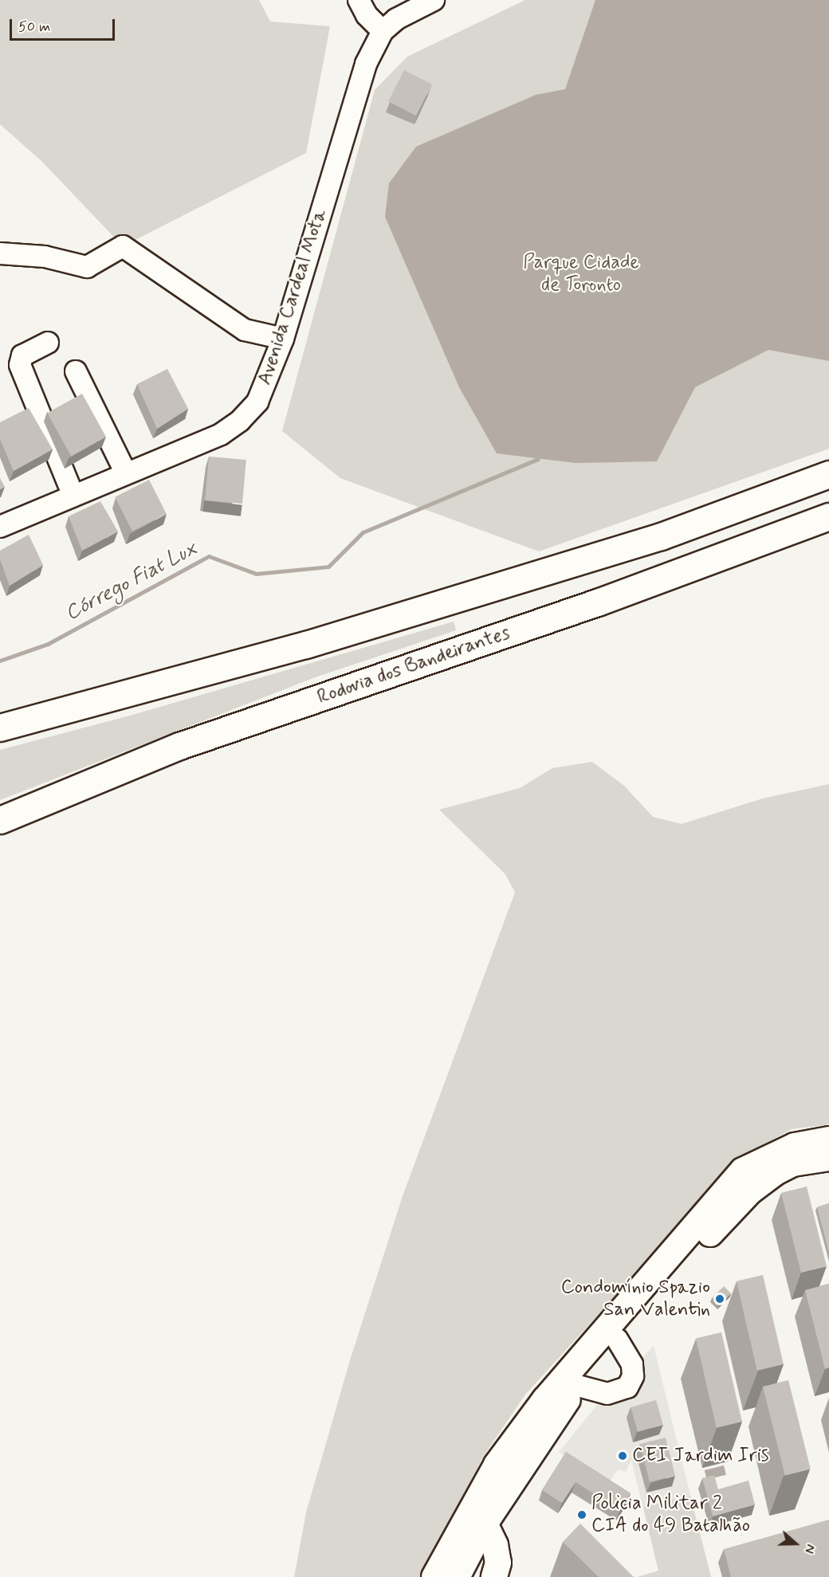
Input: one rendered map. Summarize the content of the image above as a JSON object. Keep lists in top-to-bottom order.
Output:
{
  "streets": {
    "highway": ["Rodovia dos Bandeirantes"],
    "street": ["Avenida Cardeal Mota"]
  },
  "water": ["Córrego Fiat Lux"],
  "parks": ["Parque Cidade de Toronto"],
  "places": ["Condomínio Spazio San Valentin", "CEI Jardim Iris", "Policia Militar 2 CIA do 49 Batalhão"],
  "scale_bar": "50 m",
  "north": "right"
}
